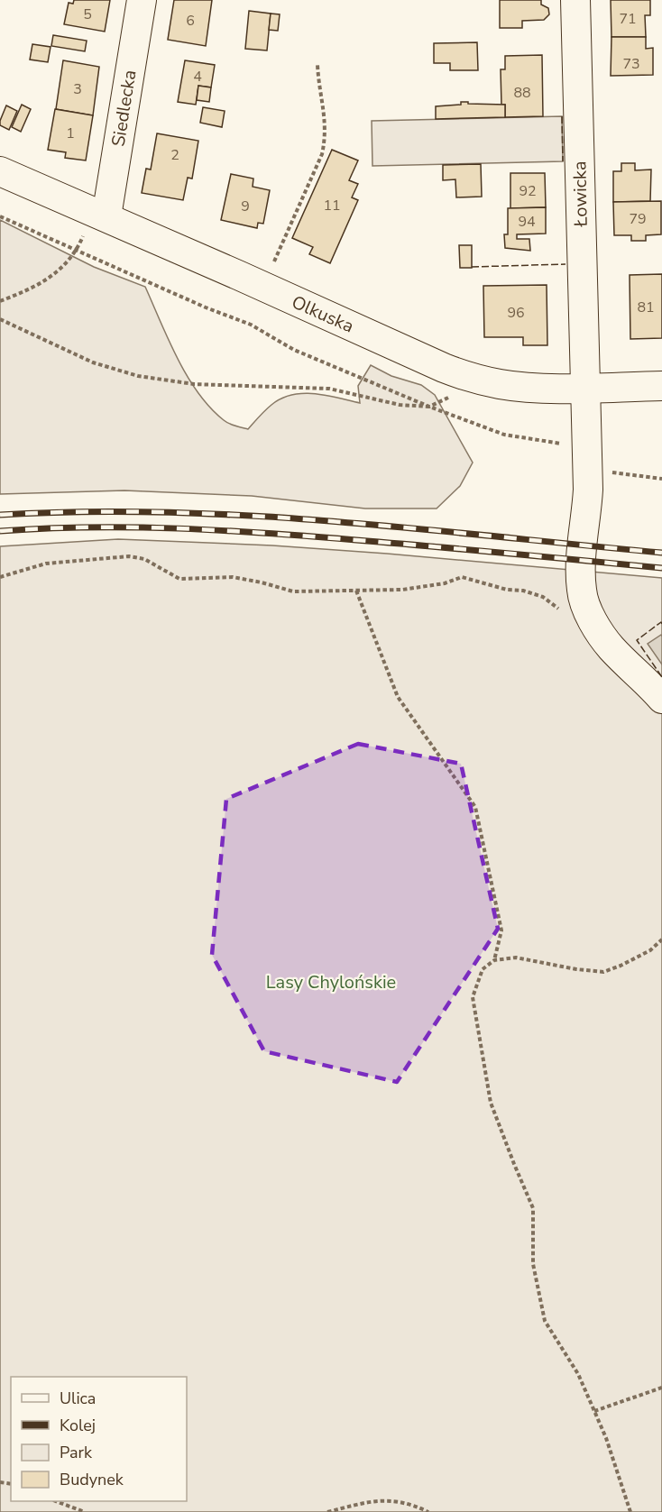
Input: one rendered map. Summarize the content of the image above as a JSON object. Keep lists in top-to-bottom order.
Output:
{
  "streets": {
    "street": ["Siedlecka", "Łowicka", "Olkuska"]
  },
  "crossings": [
    ["Siedlecka", "Olkuska"],
    ["Łowicka", "Olkuska"]
  ],
  "parks": ["Lasy Chylońskie"],
  "house_numbers": [
    "5",
    "71",
    "6",
    "73",
    "4",
    "3",
    "88",
    "1",
    "2",
    "92",
    "11",
    "9",
    "79",
    "94",
    "81",
    "96"
  ],
  "legend": [
    "Ulica",
    "Kolej",
    "Park",
    "Budynek"
  ]
}
